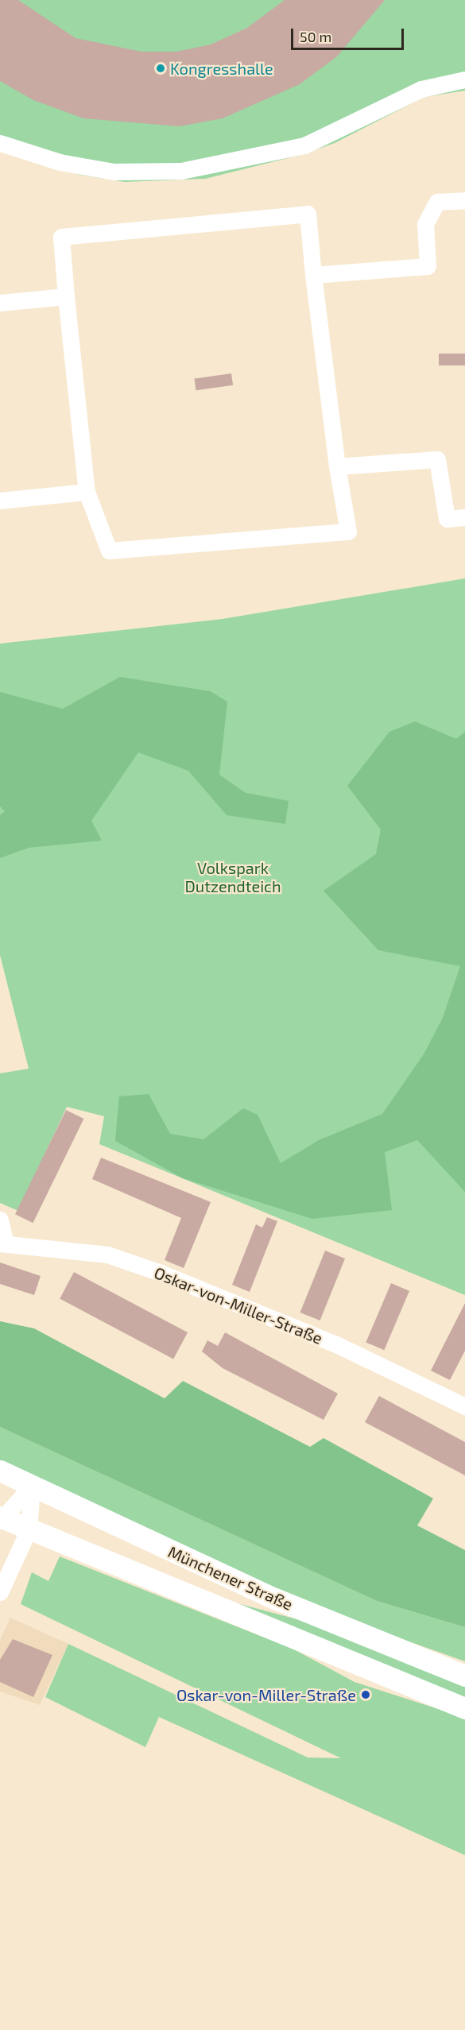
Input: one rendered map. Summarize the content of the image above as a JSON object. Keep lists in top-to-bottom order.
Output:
{
  "streets": {
    "main road": ["Münchener Straße"],
    "street": ["Oskar-von-Miller-Straße"]
  },
  "parks": ["Volkspark Dutzendteich"],
  "places": ["Kongresshalle", "Oskar-von-Miller-Straße"],
  "scale_bar": "50 m"
}
